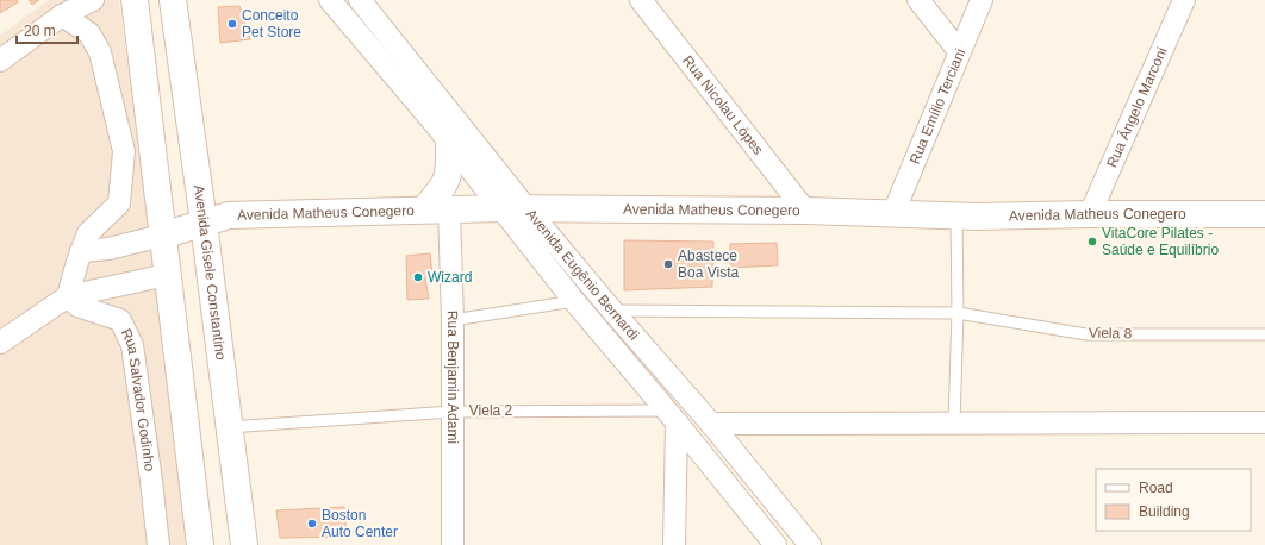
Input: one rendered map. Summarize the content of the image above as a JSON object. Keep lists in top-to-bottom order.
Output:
{
  "streets": {
    "main road": ["Avenida Matheus Conegero", "Avenida Gisele Constantino"],
    "street": [
      "Rua Nicolau Lópes",
      "Rua Emílio Terciani",
      "Rua Ângelo Marconi",
      "Avenida Eugênio Bernardi",
      "Rua Benjamin Adami",
      "Rua Salvador Godinho"
    ],
    "lane": ["Viela 8", "Viela 2"]
  },
  "crossings": [
    ["Rua Nicolau Lópes", "Avenida Matheus Conegero"],
    ["Rua Emílio Terciani", "Avenida Matheus Conegero"],
    ["Rua Ângelo Marconi", "Avenida Matheus Conegero"],
    ["Avenida Matheus Conegero", "Avenida Gisele Constantino"],
    ["Avenida Matheus Conegero", "Avenida Eugênio Bernardi"],
    ["Avenida Matheus Conegero", "Rua Benjamin Adami"],
    ["Avenida Gisele Constantino", "Viela 2"],
    ["Avenida Eugênio Bernardi", "Viela 8"],
    ["Avenida Eugênio Bernardi", "Viela 2"],
    ["Rua Benjamin Adami", "Viela 2"]
  ],
  "places": [
    "Conceito Pet Store",
    "VitaCore Pilates - Saúde e Equilíbrio",
    "Abastece Boa Vista",
    "Wizard",
    "Boston Auto Center"
  ],
  "legend": ["Road", "Building"],
  "scale_bar": "20 m"
}
